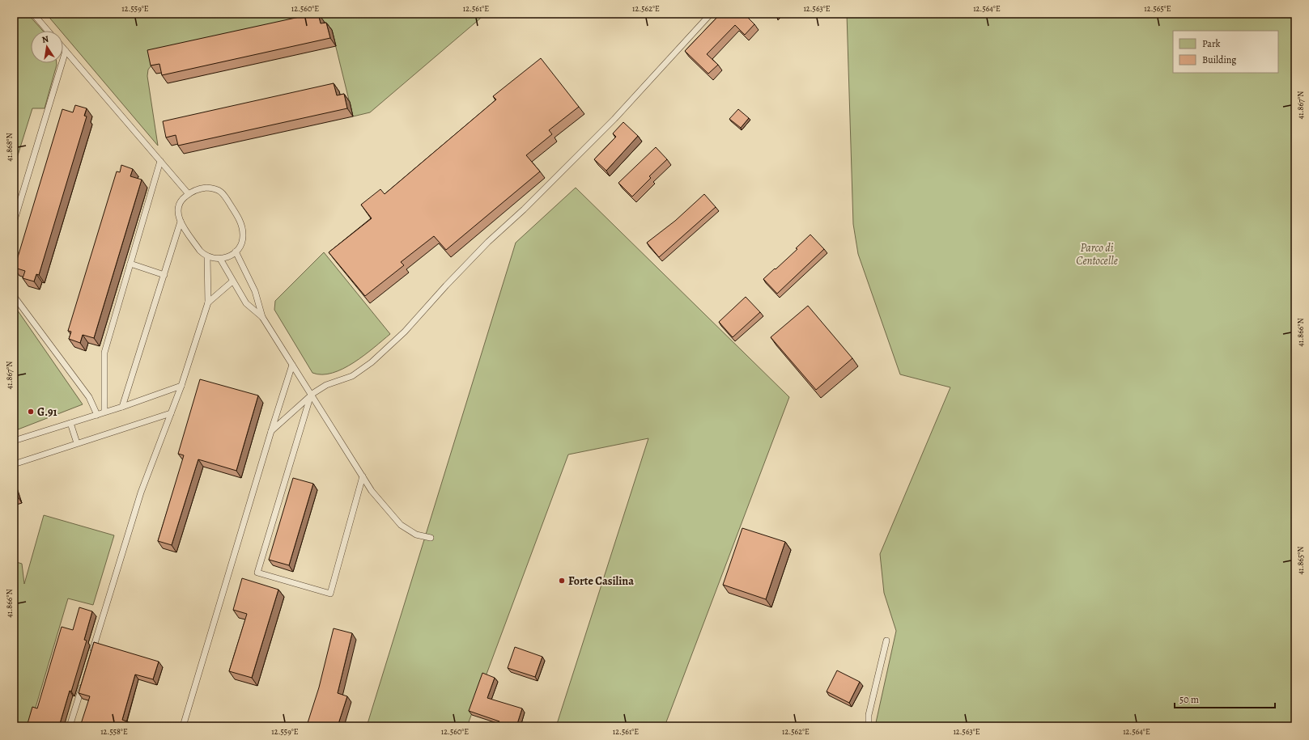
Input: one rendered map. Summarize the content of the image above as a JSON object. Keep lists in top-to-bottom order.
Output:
{
  "parks": ["Parco di Centocelle"],
  "places": ["G.91", "Forte Casilina"],
  "legend": ["Park", "Building"],
  "scale_bar": "50 m",
  "north": "top",
  "coordinates": [
    "12.559°E",
    "12.560°E",
    "12.561°E",
    "12.562°E",
    "12.563°E",
    "12.564°E",
    "12.565°E",
    "41.867°N",
    "41.868°N",
    "41.866°N",
    "41.865°N",
    "12.558°E"
  ]
}
